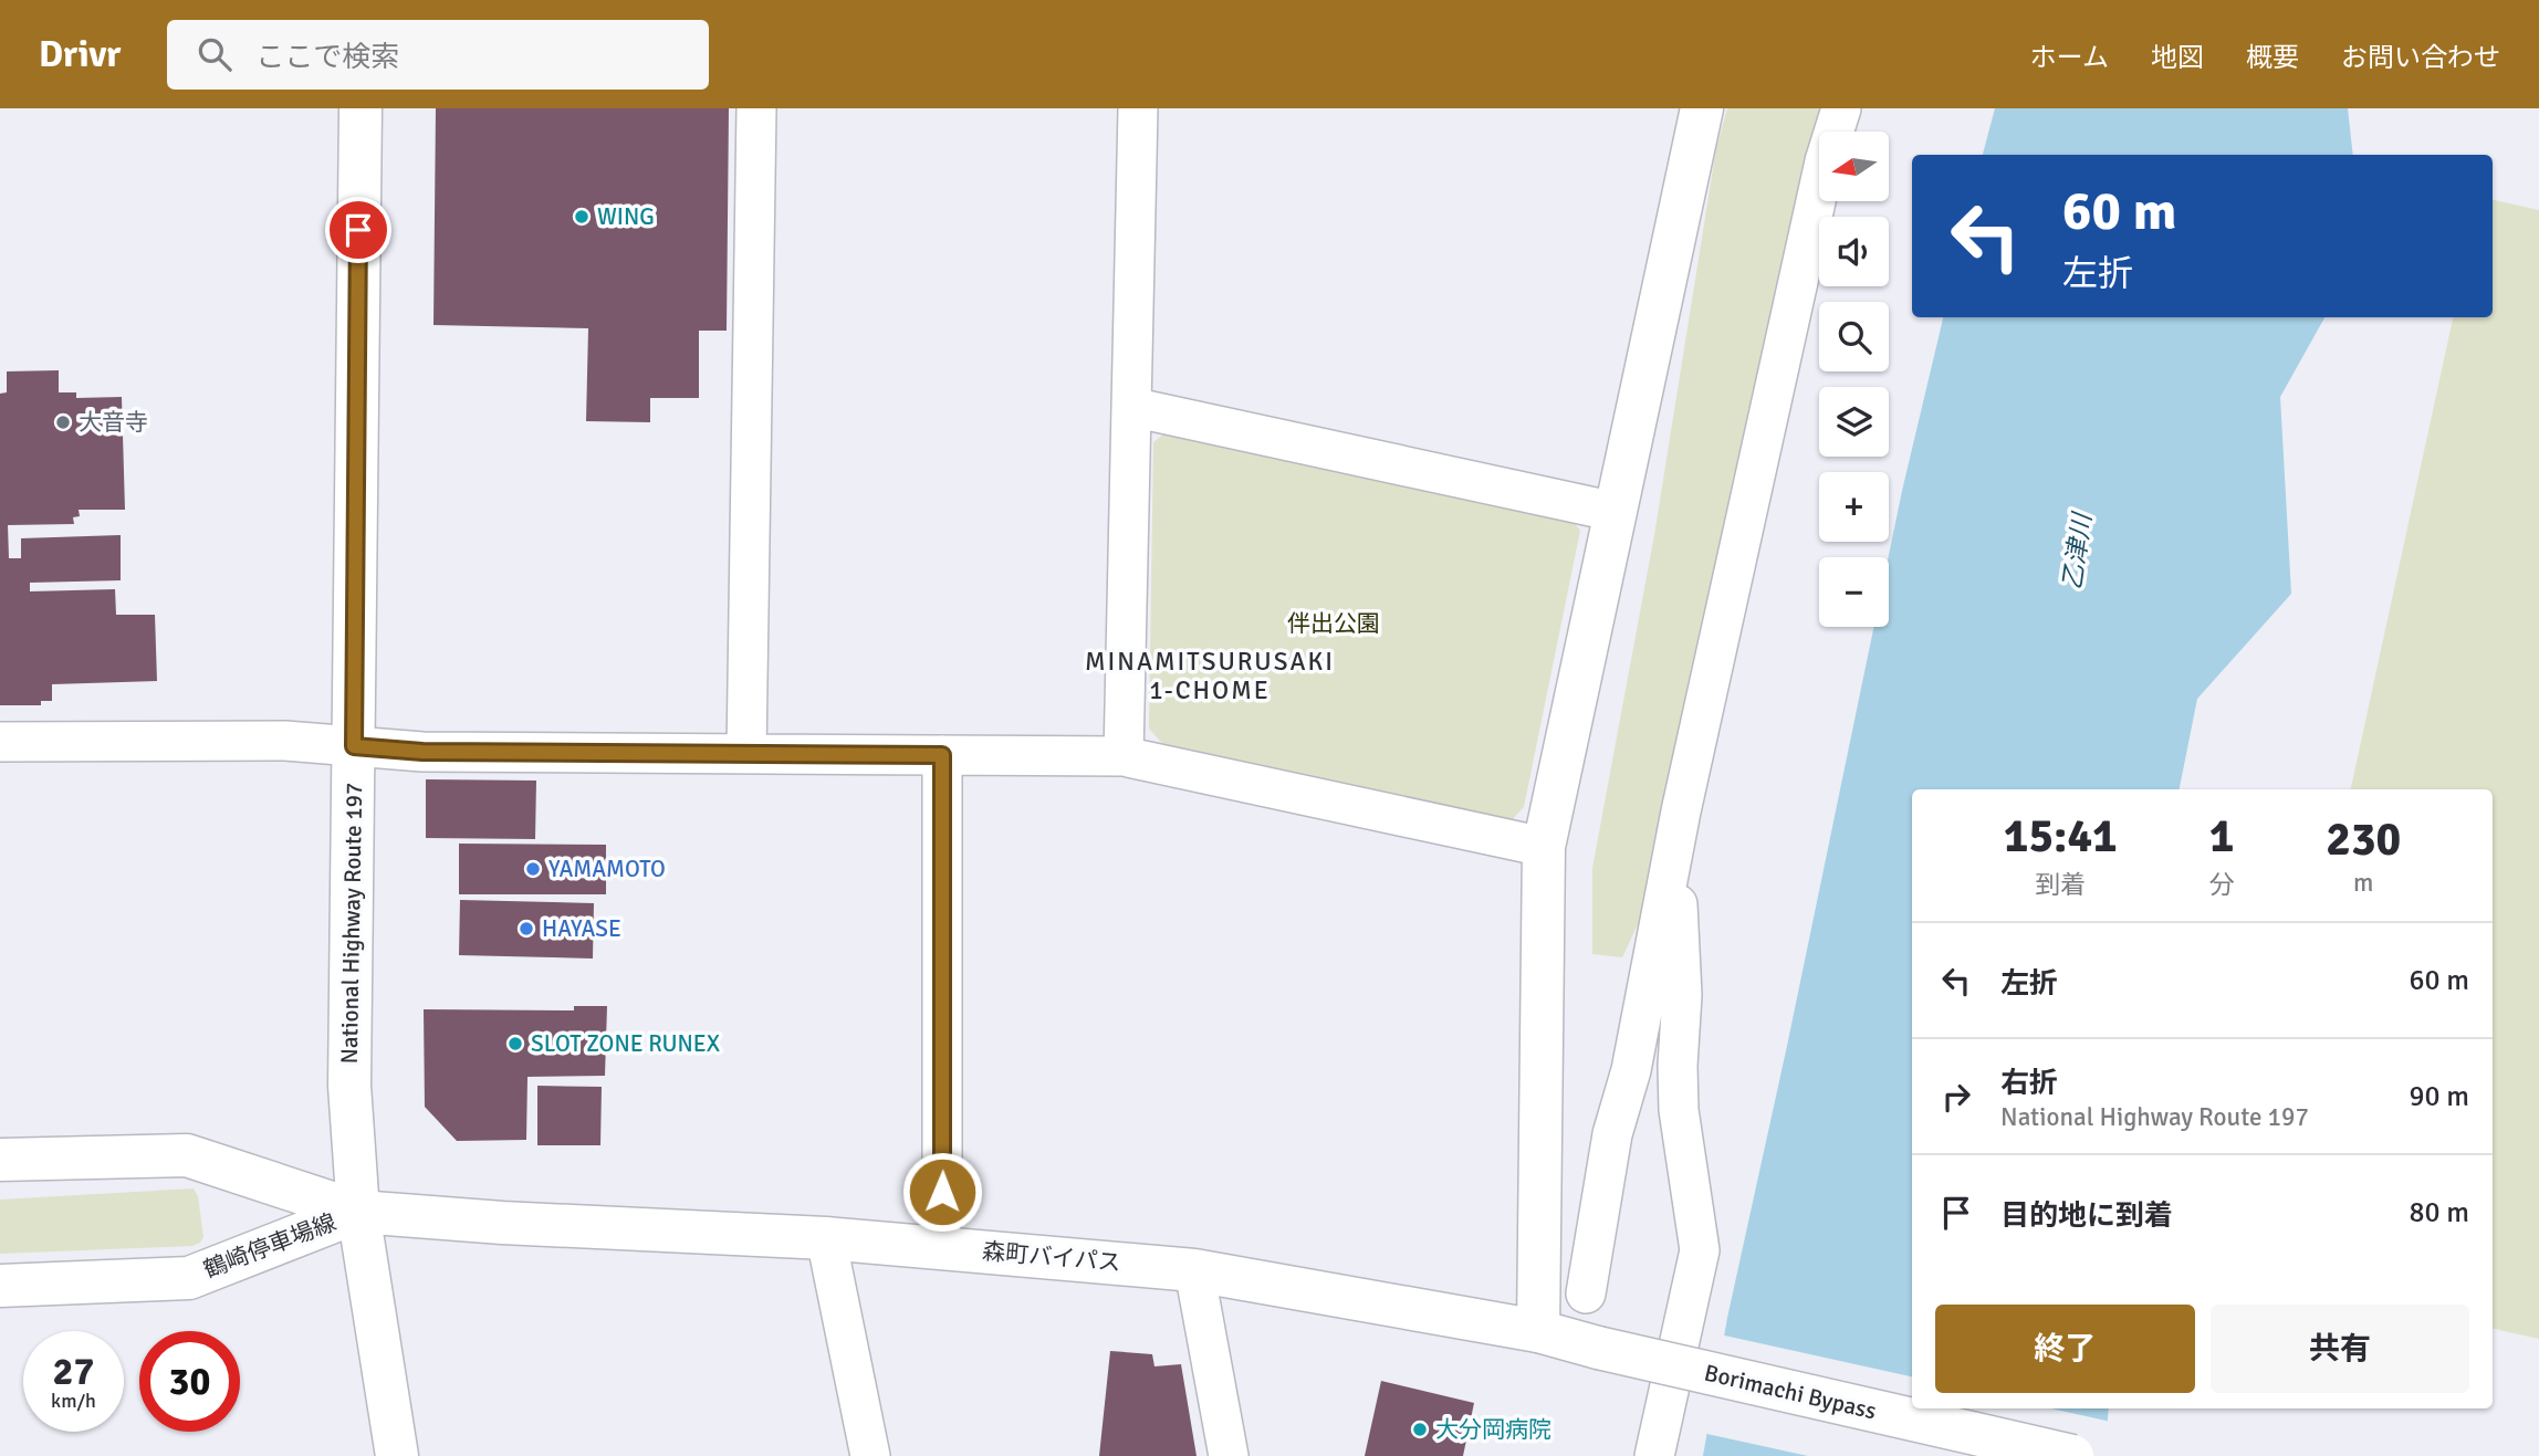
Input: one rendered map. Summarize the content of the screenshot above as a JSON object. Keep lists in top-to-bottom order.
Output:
{
  "streets": {
    "main road": [
      "National Highway Route 197",
      "鶴崎停車場線",
      "森町バイパス",
      "Borimachi Bypass"
    ]
  },
  "crossings": [
    ["National Highway Route 197", "鶴崎停車場線"],
    ["National Highway Route 197", "森町バイパス"],
    ["鶴崎停車場線", "森町バイパス"],
    ["森町バイパス", "Borimachi Bypass"]
  ],
  "districts": ["MINAMITSURUSAKI 1-CHOME"],
  "water": ["乙津川"],
  "parks": ["伴出公園"],
  "places": [
    "WING",
    "大音寺",
    "YAMAMOTO",
    "HAYASE",
    "SLOT ZONE RUNEX",
    "大分岡病院"
  ],
  "north": "left",
  "page": {
    "header": "Drivr",
    "search": "ここで検索",
    "nav": [
      "ホーム",
      "地図",
      "概要",
      "お問い合わせ"
    ],
    "map_buttons": ["+", "−"],
    "turn": ["60 m", "左折"],
    "eta": [
      "15:41",
      "到着",
      "1",
      "分",
      "230",
      "m"
    ],
    "list": [
      {
        "name": "左折",
        "value": "60 m"
      },
      {
        "name": "右折",
        "note": "National Highway Route 197",
        "value": "90 m"
      },
      {
        "name": "目的地に到着",
        "value": "80 m"
      }
    ],
    "buttons": ["終了", "共有"],
    "speed": "27 km/h",
    "limit": "30"
  }
}
